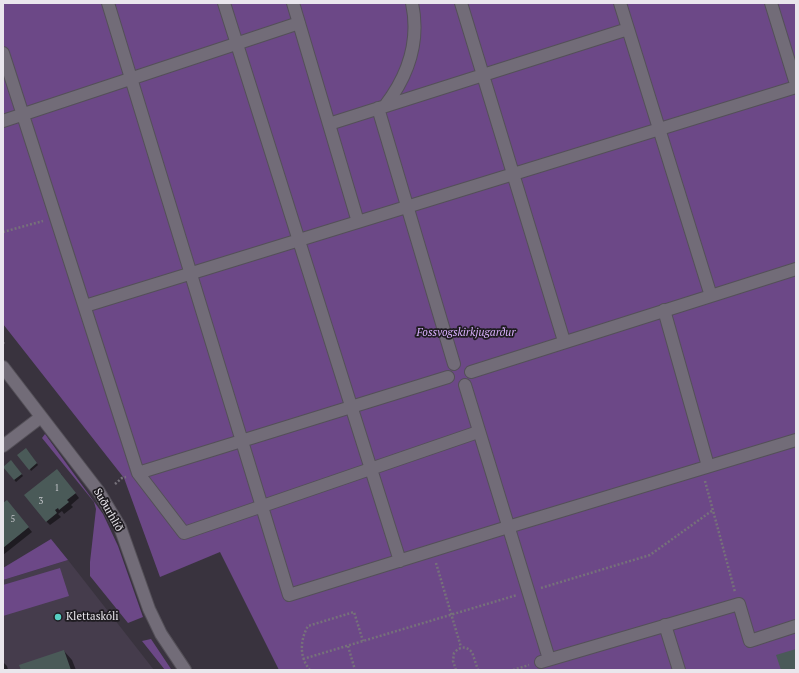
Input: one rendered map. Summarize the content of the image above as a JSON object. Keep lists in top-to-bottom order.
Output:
{
  "streets": {
    "street": ["Suðurhlíð"]
  },
  "parks": ["Fossvogskirkjugarður"],
  "places": ["Klettaskóli"],
  "house_numbers": ["1", "3", "5"]
}
